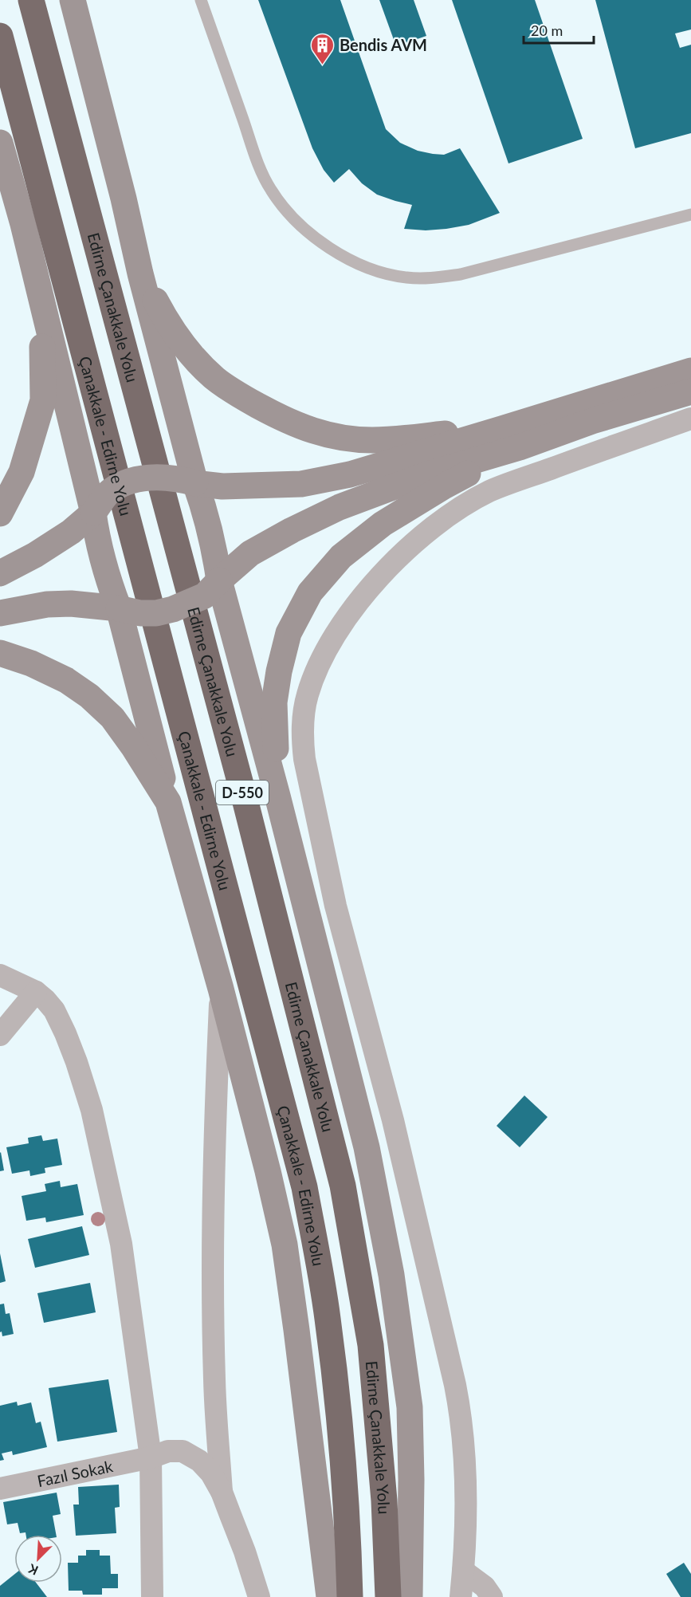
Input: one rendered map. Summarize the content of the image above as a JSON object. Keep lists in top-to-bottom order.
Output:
{
  "streets": {
    "highway": ["Edirne Çanakkale Yolu", "Çanakkale - Edirne Yolu", "D-550"],
    "street": ["Fazıl Sokak"]
  },
  "places": {
    "building": ["Bendis AVM"]
  },
  "scale_bar": "20 m",
  "north": "bottom left"
}
